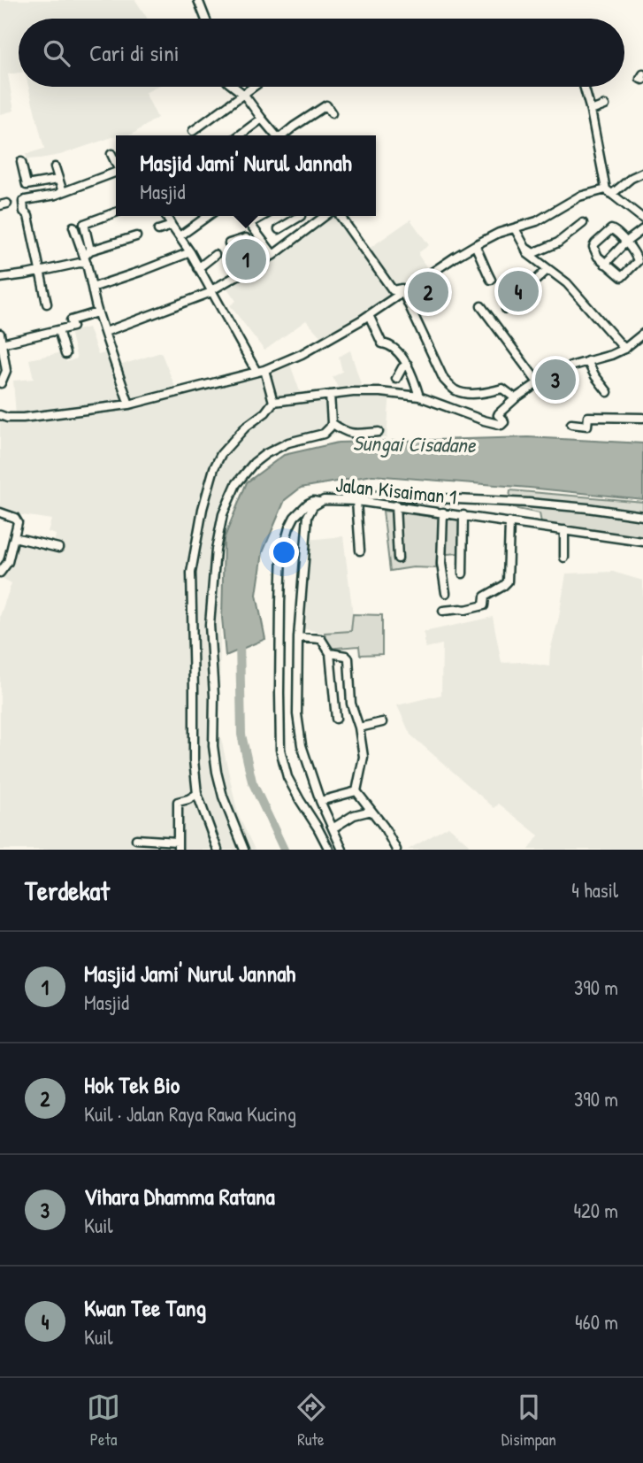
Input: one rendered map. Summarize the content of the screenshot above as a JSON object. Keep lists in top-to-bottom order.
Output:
{
  "streets": {
    "street": ["Jalan Kisaiman 1"]
  },
  "water": ["Sungai Cisadane"],
  "page": {
    "search": "Cari di sini",
    "popup": ["Masjid Jami' Nurul Jannah", "Masjid"],
    "pins": [
      "1",
      "4",
      "2",
      "3"
    ],
    "heading": ["Terdekat", "4 hasil"],
    "list": [
      {
        "mark": "1",
        "name": "Masjid Jami' Nurul Jannah",
        "note": "Masjid",
        "value": "390 m"
      },
      {
        "mark": "2",
        "name": "Hok Tek Bio",
        "note": "Kuil · Jalan Raya Rawa Kucing",
        "value": "390 m"
      },
      {
        "mark": "3",
        "name": "Vihara Dhamma Ratana",
        "note": "Kuil",
        "value": "420 m"
      },
      {
        "mark": "4",
        "name": "Kwan Tee Tang",
        "note": "Kuil",
        "value": "460 m"
      }
    ],
    "nav": ["Peta", "Rute", "Disimpan"]
  }
}
